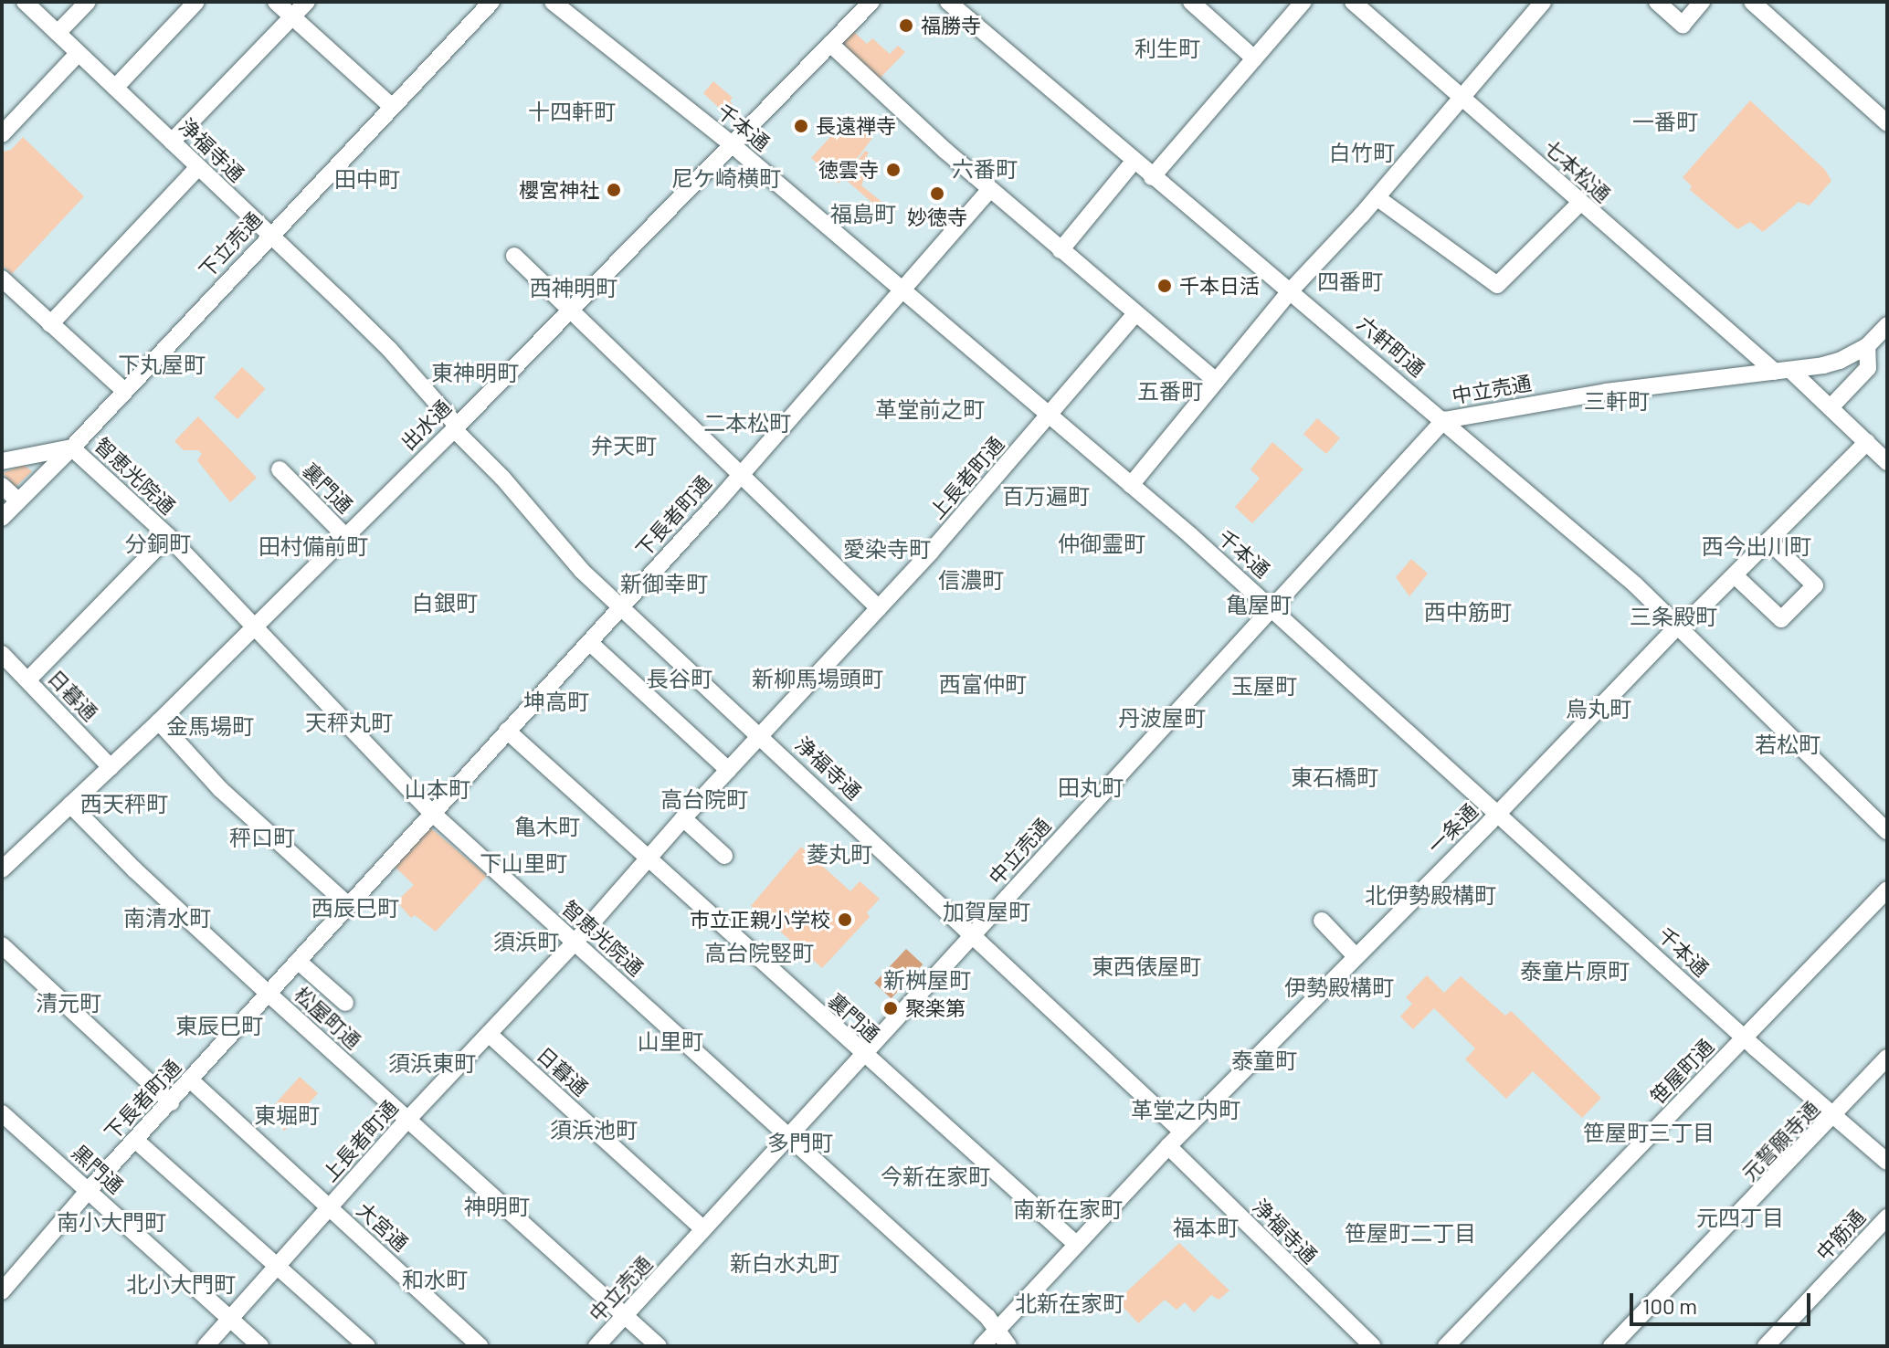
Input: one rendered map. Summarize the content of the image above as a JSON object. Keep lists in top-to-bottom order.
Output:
{
  "streets": {
    "street": [
      "千本通",
      "浄福寺通",
      "七本松通",
      "下立売通",
      "六軒町通",
      "中立売通",
      "出水通",
      "智恵光院通",
      "上長者町通",
      "裏門通",
      "下長者町通",
      "日暮通",
      "一条通",
      "松屋町通",
      "笹屋町通",
      "元誓願寺通",
      "黒門通",
      "大宮通",
      "中筋通"
    ]
  },
  "crossings": [
    ["千本通", "中立売通"],
    ["千本通", "出水通"],
    ["千本通", "上長者町通"],
    ["千本通", "下長者町通"],
    ["千本通", "一条通"],
    ["千本通", "笹屋町通"],
    ["千本通", "元誓願寺通"],
    ["浄福寺通", "下立売通"],
    ["浄福寺通", "中立売通"],
    ["浄福寺通", "出水通"],
    ["浄福寺通", "上長者町通"],
    ["浄福寺通", "下長者町通"],
    ["浄福寺通", "一条通"],
    ["七本松通", "中立売通"],
    ["七本松通", "一条通"],
    ["下立売通", "智恵光院通"],
    ["六軒町通", "中立売通"],
    ["六軒町通", "一条通"],
    ["中立売通", "智恵光院通"],
    ["中立売通", "裏門通"],
    ["中立売通", "日暮通"],
    ["中立売通", "松屋町通"],
    ["出水通", "智恵光院通"],
    ["出水通", "裏門通"],
    ["出水通", "日暮通"],
    ["出水通", "松屋町通"],
    ["智恵光院通", "上長者町通"],
    ["智恵光院通", "下長者町通"],
    ["智恵光院通", "一条通"],
    ["上長者町通", "裏門通"],
    ["上長者町通", "日暮通"],
    ["上長者町通", "松屋町通"],
    ["上長者町通", "黒門通"],
    ["上長者町通", "大宮通"],
    ["裏門通", "下長者町通"],
    ["裏門通", "一条通"],
    ["下長者町通", "松屋町通"],
    ["下長者町通", "黒門通"],
    ["下長者町通", "大宮通"]
  ],
  "districts": [
    "利生町",
    "十四軒町",
    "一番町",
    "白竹町",
    "六番町",
    "尼ケ崎横町",
    "田中町",
    "福島町",
    "四番町",
    "西神明町",
    "下丸屋町",
    "東神明町",
    "五番町",
    "三軒町",
    "革堂前之町",
    "二本松町",
    "弁天町",
    "百万遍町",
    "分銅町",
    "仲御霊町",
    "田村備前町",
    "西今出川町",
    "愛染寺町",
    "信濃町",
    "新御幸町",
    "白銀町",
    "亀屋町",
    "西中筋町",
    "三条殿町",
    "長谷町",
    "新柳馬場頭町",
    "西富仲町",
    "玉屋町",
    "坤高町",
    "烏丸町",
    "丹波屋町",
    "天秤丸町",
    "金馬場町",
    "若松町",
    "東石橋町",
    "田丸町",
    "山本町",
    "高台院町",
    "西天秤町",
    "亀木町",
    "秤口町",
    "菱丸町",
    "下山里町",
    "北伊勢殿構町",
    "西辰巳町",
    "加賀屋町",
    "南清水町",
    "須浜町",
    "高台院竪町",
    "東西俵屋町",
    "泰童片原町",
    "新桝屋町",
    "伊勢殿構町",
    "清元町",
    "東辰巳町",
    "山里町",
    "泰童町",
    "須浜東町",
    "革堂之内町",
    "東堀町",
    "須浜池町",
    "笹屋町三丁目",
    "多門町",
    "今新在家町",
    "神明町",
    "南新在家町",
    "元四丁目",
    "南小大門町",
    "福本町",
    "笹屋町二丁目",
    "新白水丸町",
    "和水町",
    "北小大門町",
    "北新在家町"
  ],
  "places": [
    "福勝寺",
    "長遠禅寺",
    "徳雲寺",
    "櫻宮神社",
    "妙徳寺",
    "千本日活",
    "市立正親小学校",
    "聚楽第"
  ],
  "scale_bar": "100 m"
}
